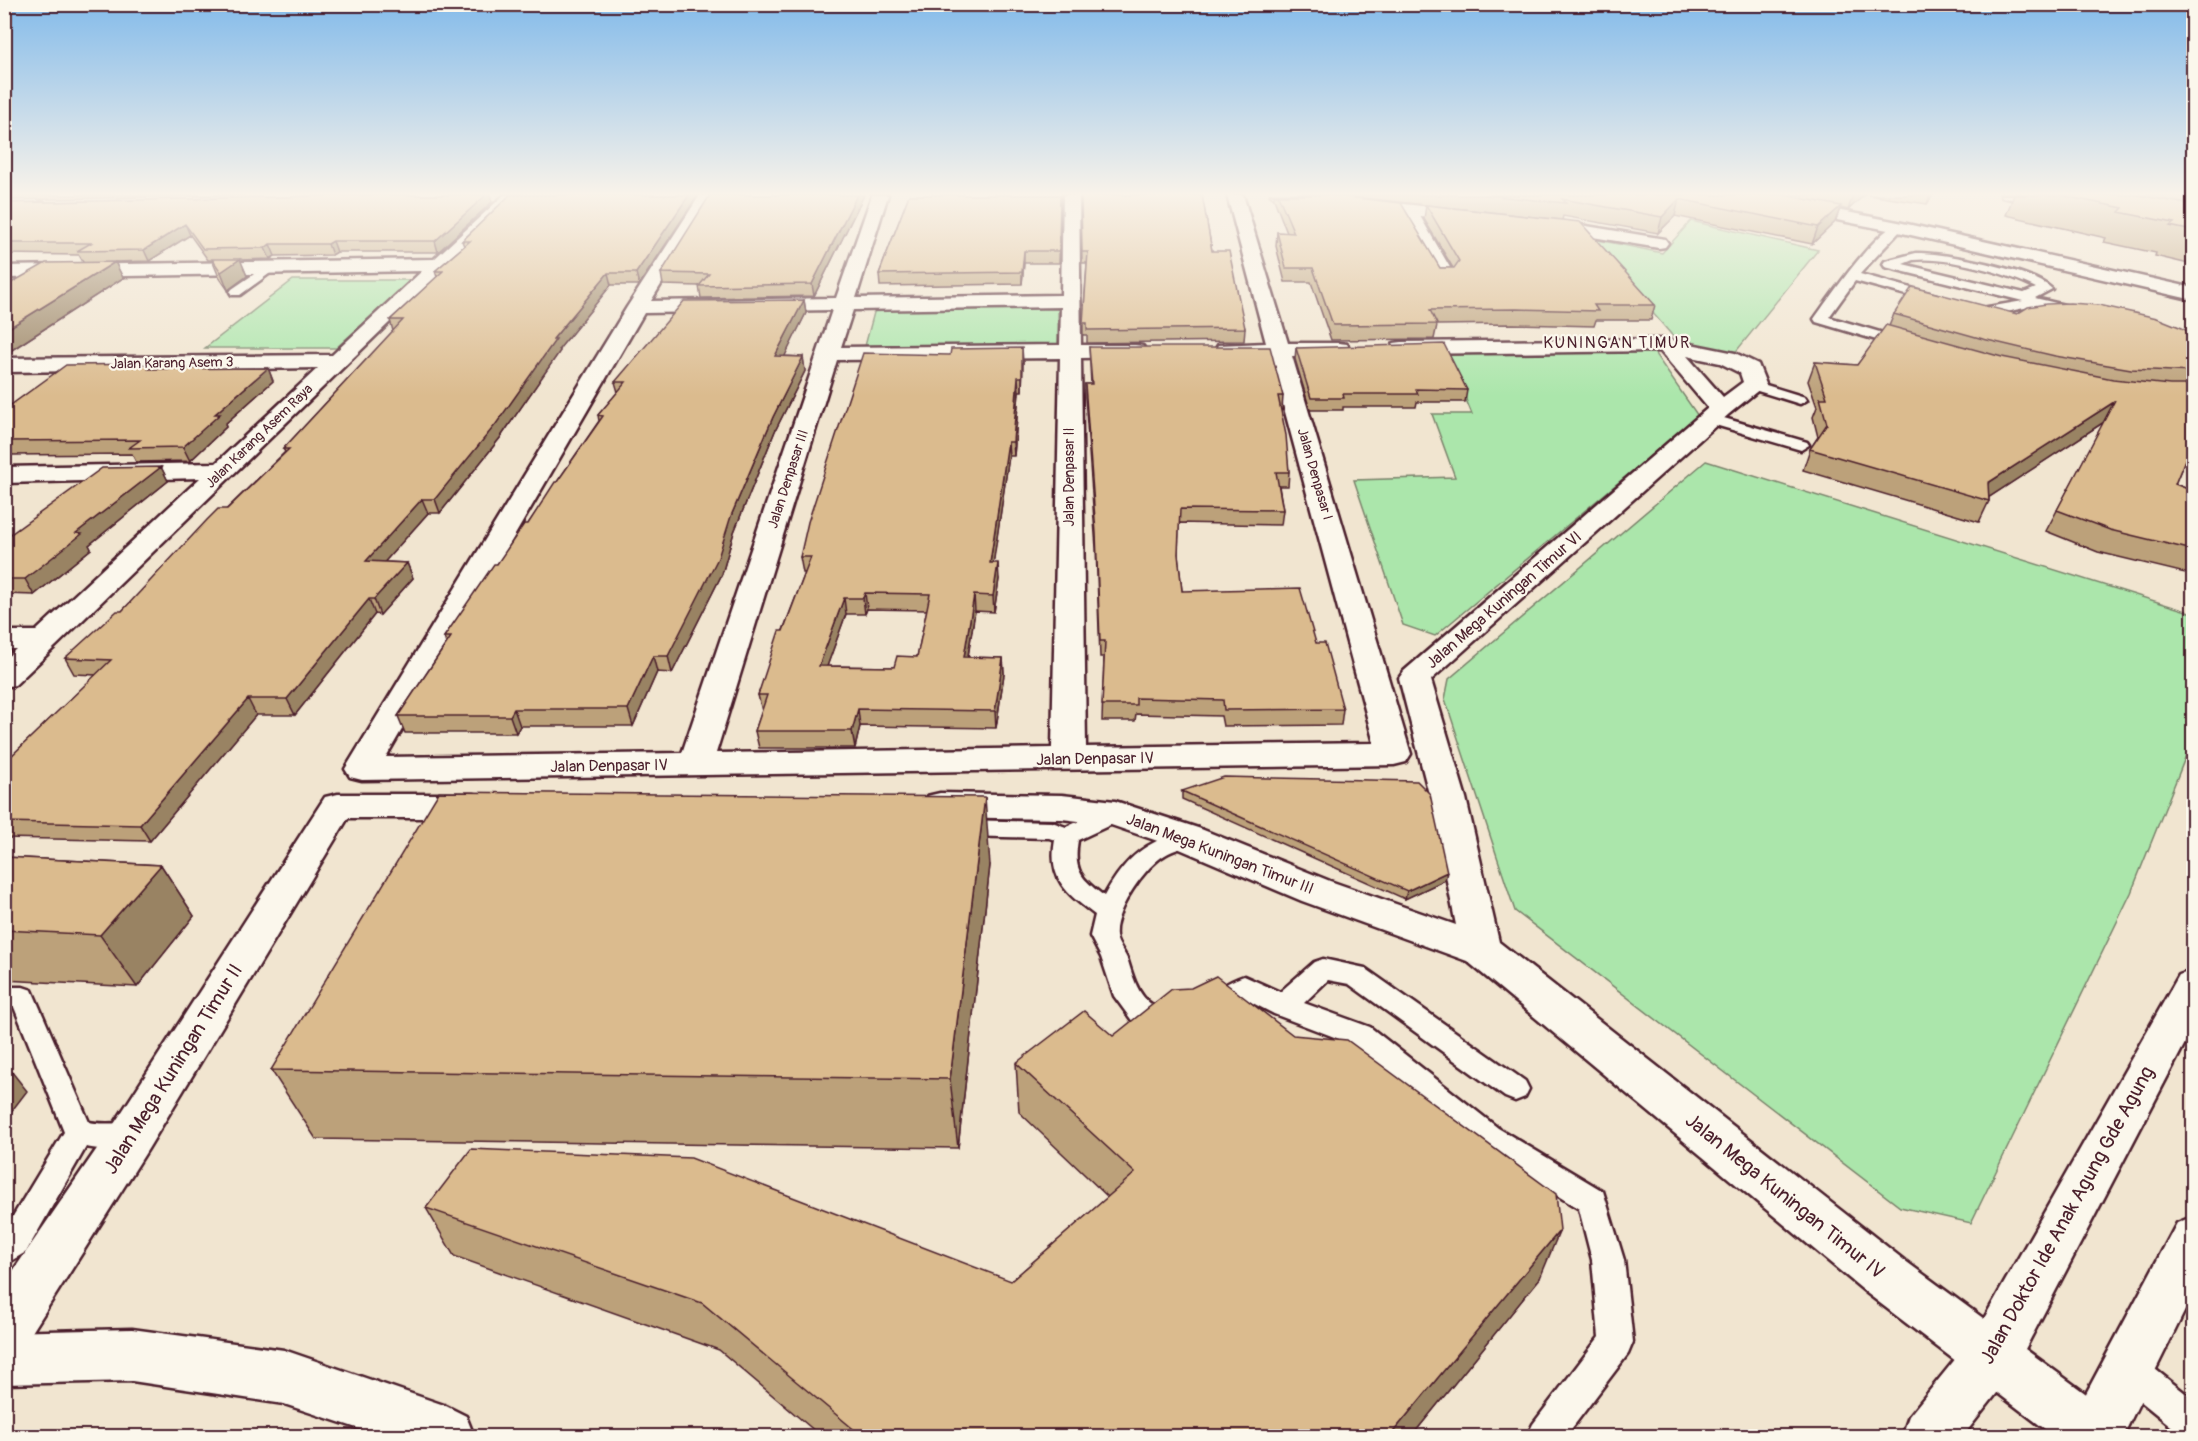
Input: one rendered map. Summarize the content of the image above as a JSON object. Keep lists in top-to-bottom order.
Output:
{
  "streets": {
    "street": [
      "Jalan Karang Asem 3",
      "Jalan Karang Asem Raya",
      "Jalan Denpasar I",
      "Jalan Denpasar II",
      "Jalan Denpasar III",
      "Jalan Mega Kuningan Timur VI",
      "Jalan Denpasar IV",
      "Jalan Mega Kuningan Timur III",
      "Jalan Mega Kuningan Timur II",
      "Jalan Mega Kuningan Timur IV",
      "Jalan Doktor Ide Anak Agung Gde Agung"
    ]
  },
  "crossings": [
    ["Jalan Karang Asem 3", "Jalan Karang Asem Raya"],
    ["Jalan Denpasar I", "Jalan Denpasar IV"],
    ["Jalan Denpasar II", "Jalan Denpasar IV"],
    ["Jalan Denpasar III", "Jalan Denpasar IV"],
    ["Jalan Mega Kuningan Timur VI", "Jalan Mega Kuningan Timur III"],
    ["Jalan Mega Kuningan Timur VI", "Jalan Mega Kuningan Timur IV"],
    ["Jalan Mega Kuningan Timur III", "Jalan Mega Kuningan Timur IV"],
    ["Jalan Mega Kuningan Timur IV", "Jalan Doktor Ide Anak Agung Gde Agung"]
  ],
  "districts": ["KUNINGAN TIMUR"]
}
